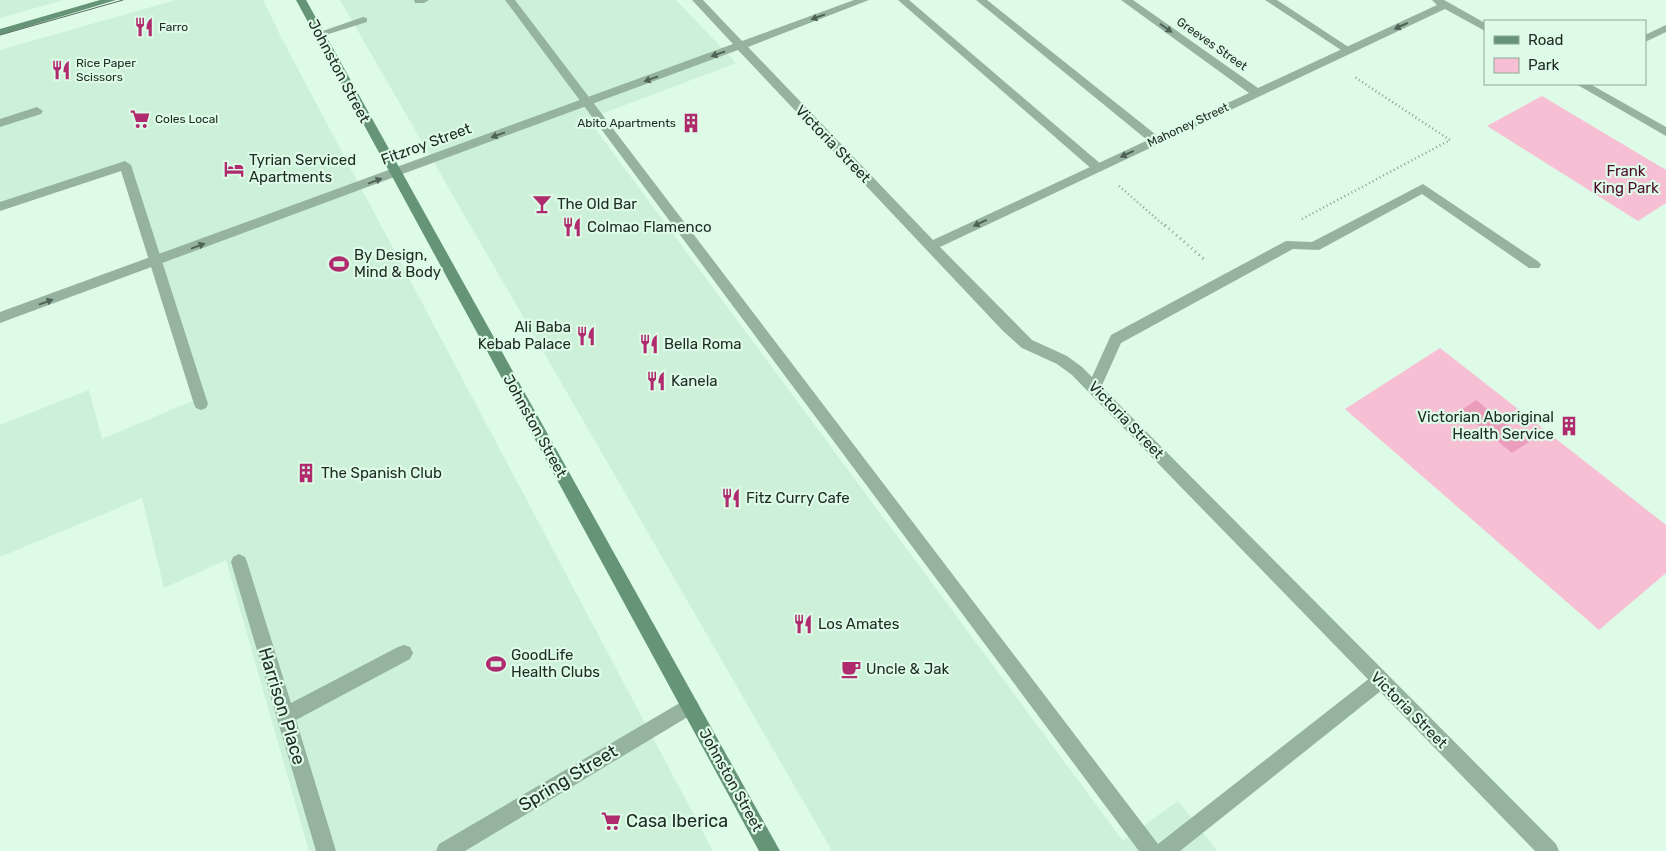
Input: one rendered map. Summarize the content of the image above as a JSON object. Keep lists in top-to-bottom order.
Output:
{
  "streets": {
    "main road": ["Johnston Street"],
    "street": [
      "Greeves Street",
      "Mahoney Street",
      "Fitzroy Street",
      "Victoria Street",
      "Harrison Place",
      "Spring Street"
    ]
  },
  "crossings": [
    ["Greeves Street", "Mahoney Street"],
    ["Johnston Street", "Fitzroy Street"],
    ["Johnston Street", "Spring Street"],
    ["Mahoney Street", "Victoria Street"],
    ["Fitzroy Street", "Victoria Street"]
  ],
  "one_way": ["Mahoney Street"],
  "parks": ["Frank King Park"],
  "places": {
    "restaurant": [
      "Farro",
      "Rice Paper Scissors",
      "Colmao Flamenco",
      "Ali Baba Kebab Palace",
      "Bella Roma",
      "Kanela",
      "Fitz Curry Cafe",
      "Los Amates"
    ],
    "supermarket": ["Coles Local", "Casa Iberica"],
    "building": ["Abito Apartments", "Victorian Aboriginal Health Service", "The Spanish Club"],
    "hotel": ["Tyrian Serviced Apartments"],
    "bar": ["The Old Bar"],
    "sports": ["By Design, Mind & Body", "GoodLife Health Clubs"],
    "cafe": ["Uncle & Jak"]
  },
  "legend": ["Road", "Park"]
}
